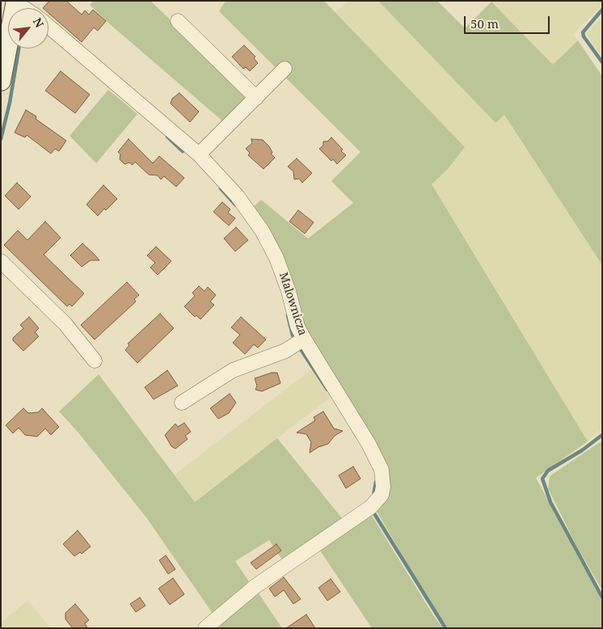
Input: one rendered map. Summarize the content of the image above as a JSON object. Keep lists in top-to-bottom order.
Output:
{
  "streets": {
    "street": ["Malownicza"]
  },
  "scale_bar": "50 m",
  "north": "top right"
}
